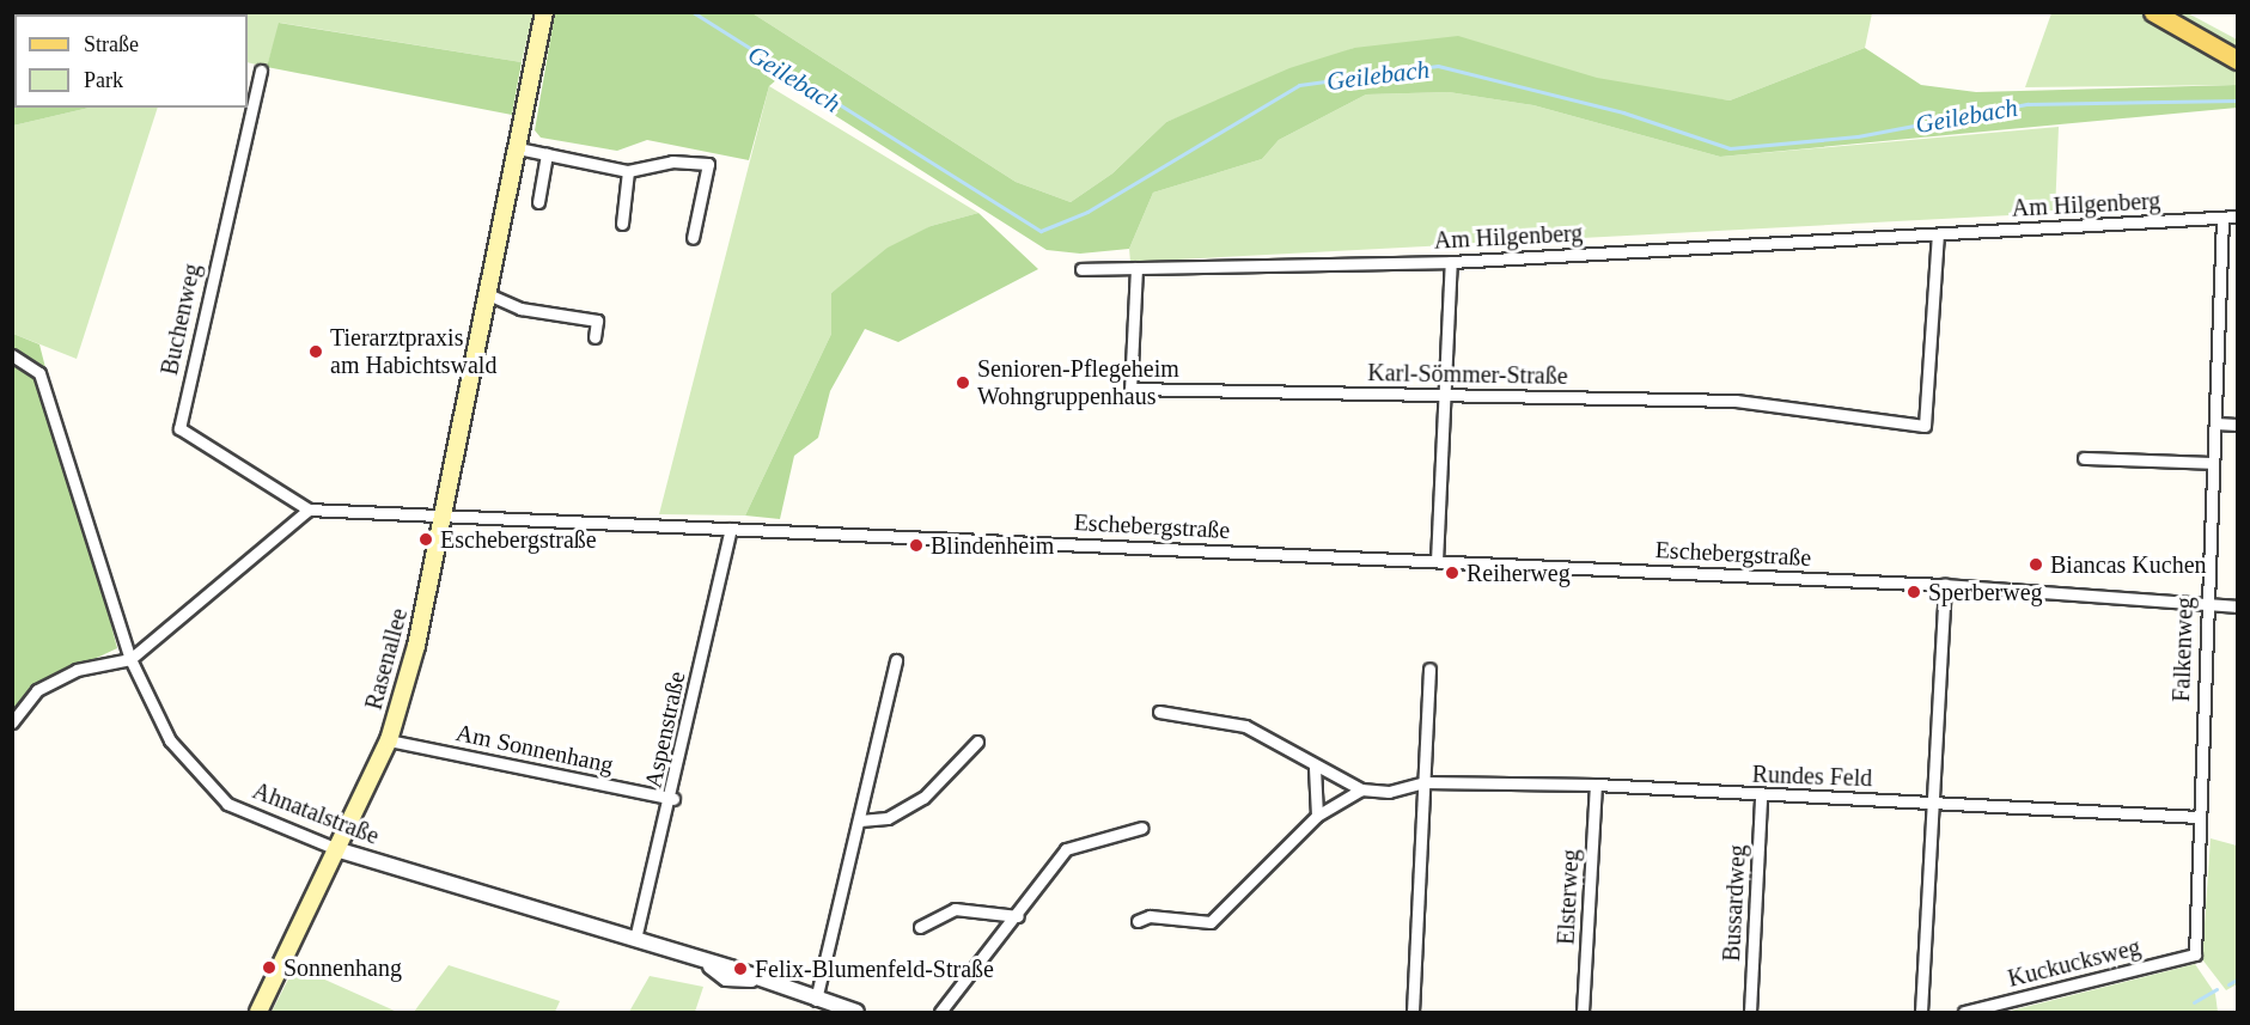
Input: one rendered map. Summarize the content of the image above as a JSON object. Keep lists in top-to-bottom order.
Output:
{
  "streets": {
    "main road": ["Rasenallee"],
    "street": [
      "Am Hilgenberg",
      "Buchenweg",
      "Karl-Sömmer-Straße",
      "Eschebergstraße",
      "Falkenweg",
      "Aspenstraße",
      "Am Sonnenhang",
      "Rundes Feld",
      "Ahnatalstraße",
      "Elsterweg",
      "Bussardweg",
      "Kuckucksweg"
    ]
  },
  "crossings": [
    ["Am Hilgenberg", "Karl-Sömmer-Straße"],
    ["Am Hilgenberg", "Falkenweg"],
    ["Buchenweg", "Eschebergstraße"],
    ["Eschebergstraße", "Falkenweg"],
    ["Eschebergstraße", "Rasenallee"],
    ["Eschebergstraße", "Aspenstraße"],
    ["Falkenweg", "Rundes Feld"],
    ["Falkenweg", "Kuckucksweg"],
    ["Rasenallee", "Am Sonnenhang"],
    ["Rasenallee", "Ahnatalstraße"],
    ["Aspenstraße", "Am Sonnenhang"],
    ["Aspenstraße", "Ahnatalstraße"],
    ["Rundes Feld", "Elsterweg"],
    ["Rundes Feld", "Bussardweg"]
  ],
  "water": ["Geilebach"],
  "places": [
    "Tierarztpraxis am Habichtswald",
    "Senioren-Pflegeheim Wohngruppenhaus",
    "Eschebergstraße",
    "Blindenheim",
    "Biancas Kuchen",
    "Reiherweg",
    "Sperberweg",
    "Sonnenhang",
    "Felix-Blumenfeld-Straße"
  ],
  "legend": ["Straße", "Park"]
}
